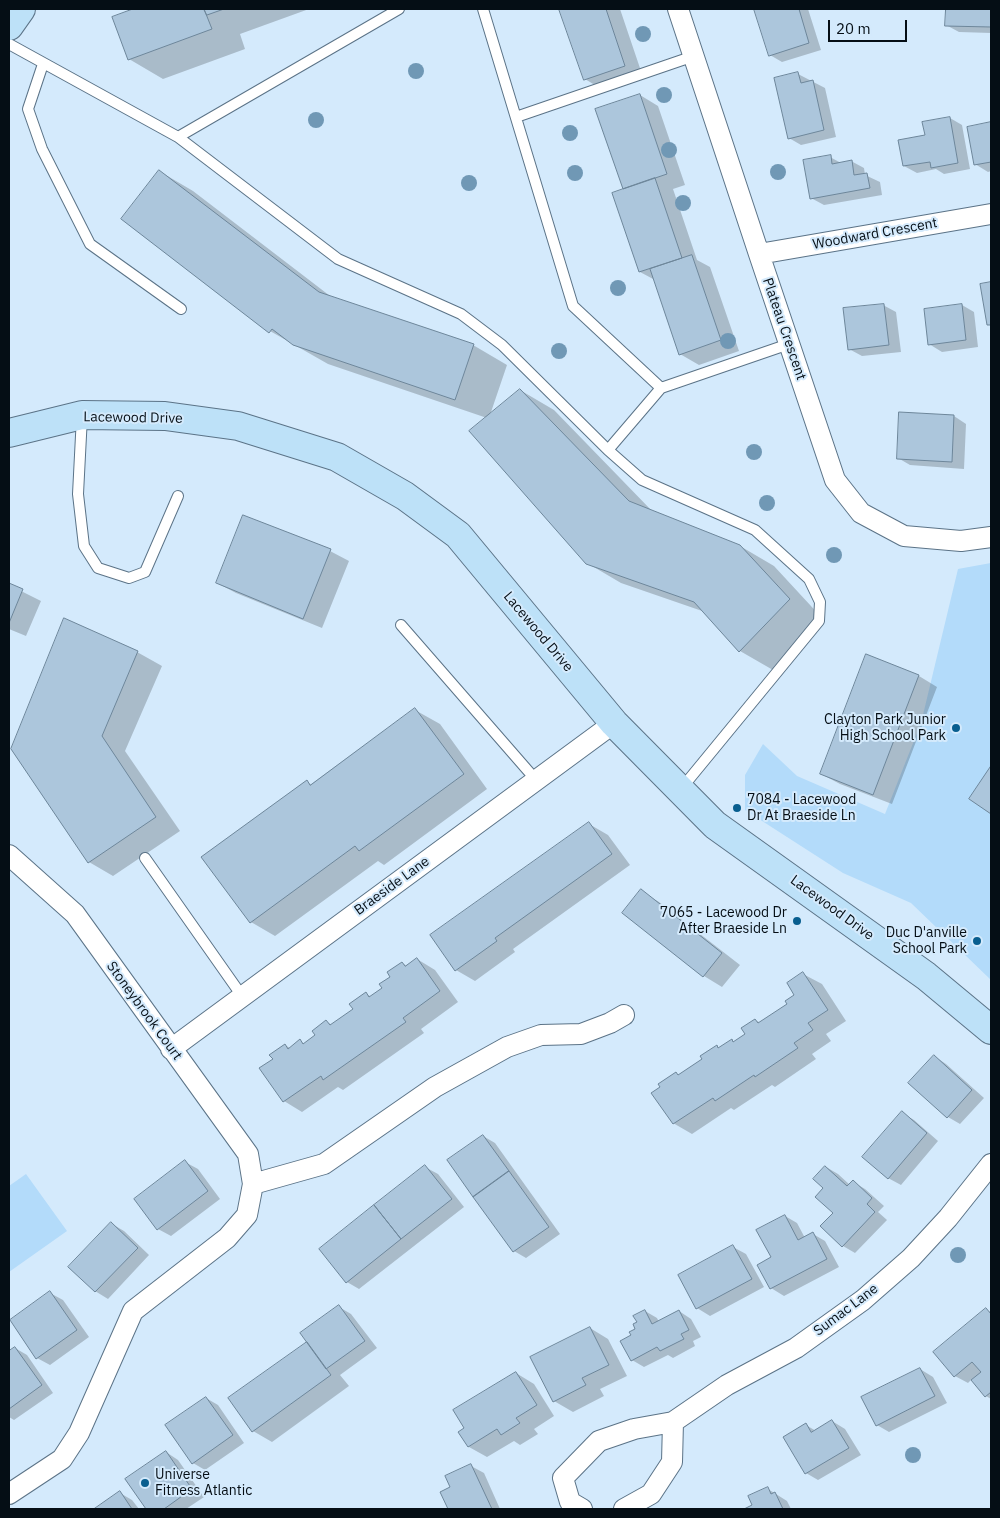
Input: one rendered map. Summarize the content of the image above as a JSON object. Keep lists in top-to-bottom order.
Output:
{
  "streets": {
    "main road": ["Lacewood Drive"],
    "street": [
      "Woodward Crescent",
      "Plateau Crescent",
      "Braeside Lane",
      "Stoneybrook Court",
      "Sumac Lane"
    ]
  },
  "crossings": [
    ["Woodward Crescent", "Plateau Crescent"],
    ["Lacewood Drive", "Braeside Lane"],
    ["Braeside Lane", "Stoneybrook Court"]
  ],
  "places": [
    "Clayton Park Junior High School Park",
    "7084 - Lacewood Dr At Braeside Ln",
    "7065 - Lacewood Dr After Braeside Ln",
    "Duc D'anville School Park",
    "Universe Fitness Atlantic"
  ],
  "scale_bar": "20 m"
}
